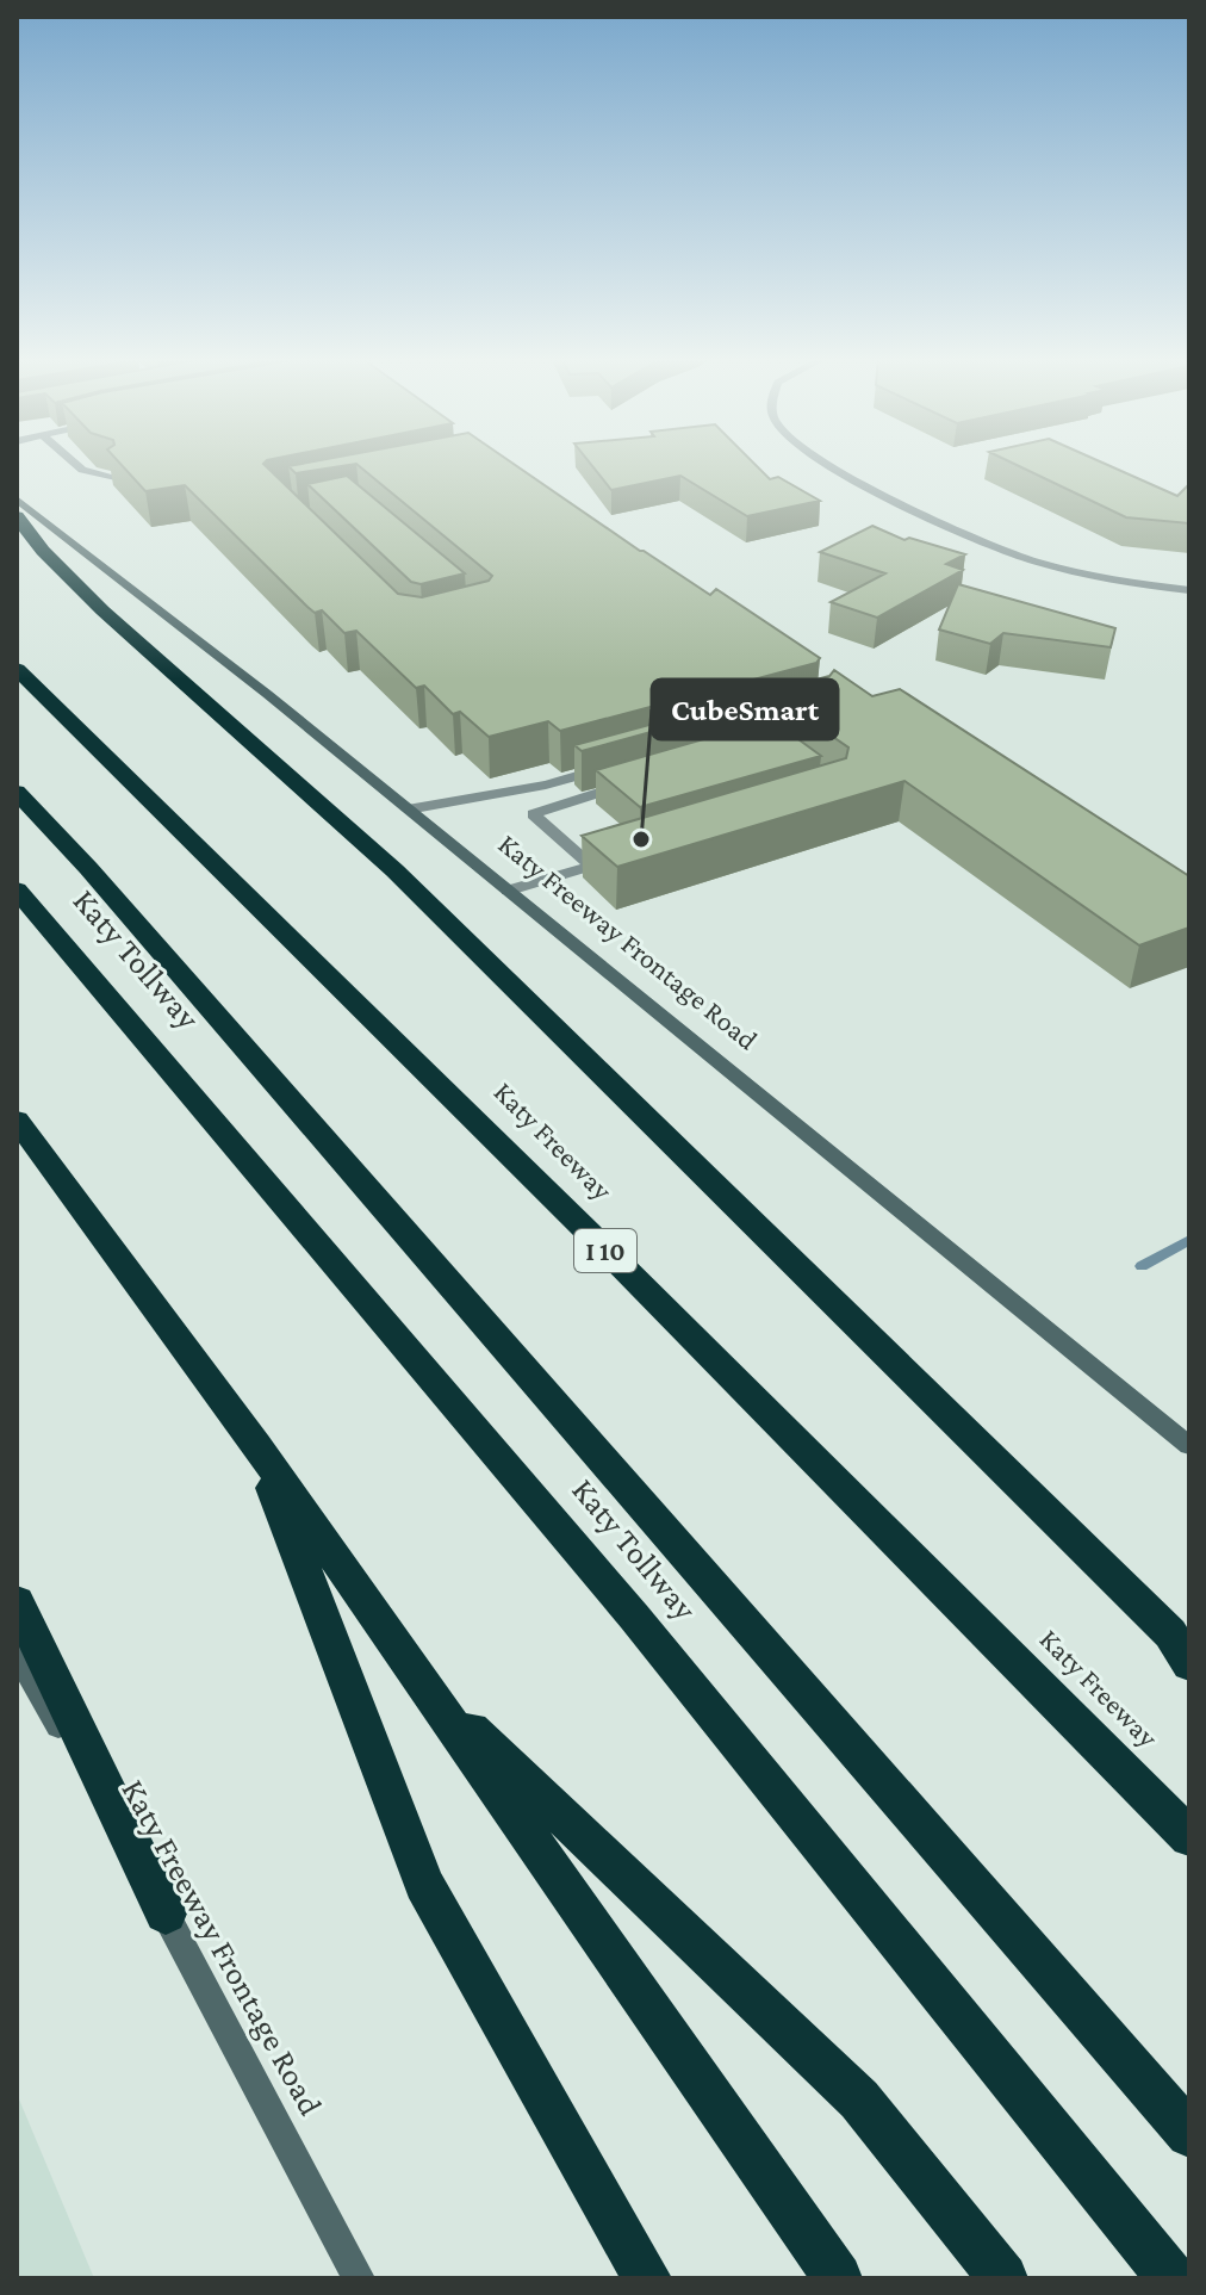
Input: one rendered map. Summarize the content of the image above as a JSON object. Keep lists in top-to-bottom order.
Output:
{
  "streets": {
    "highway": ["Katy Tollway", "Katy Freeway", "I 10"],
    "main road": ["Katy Freeway Frontage Road"]
  },
  "places": ["CubeSmart"]
}
